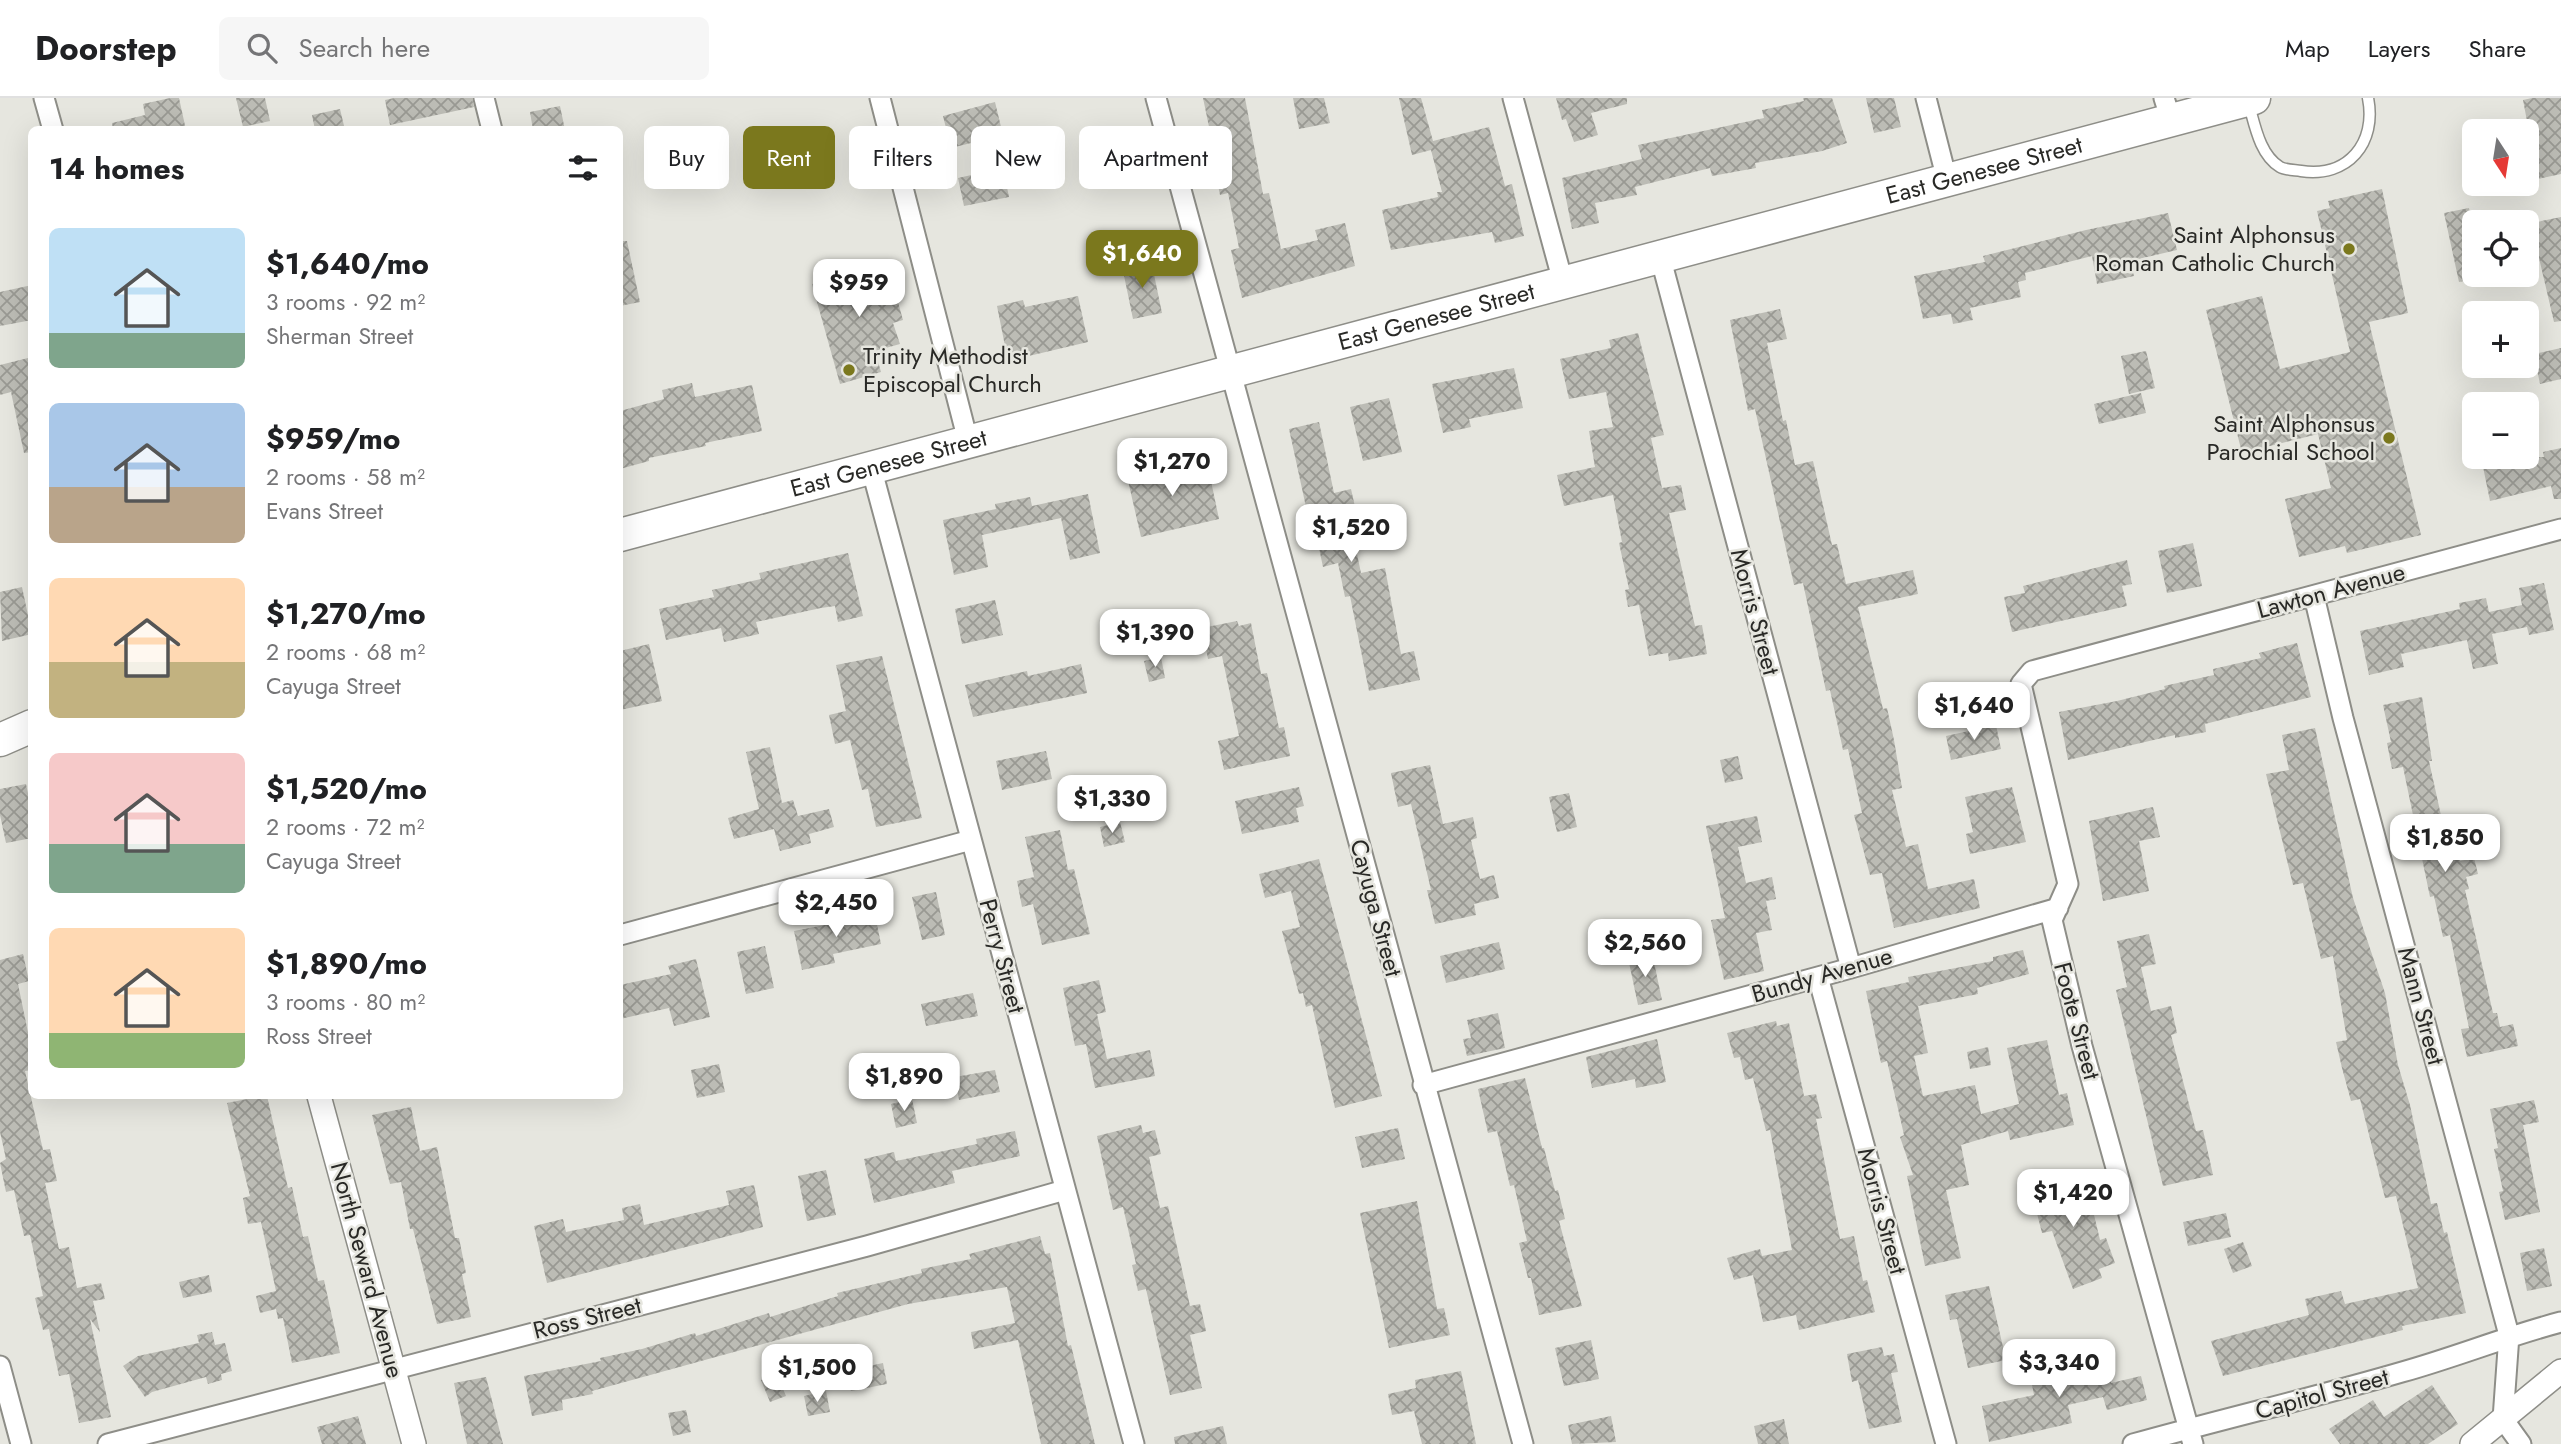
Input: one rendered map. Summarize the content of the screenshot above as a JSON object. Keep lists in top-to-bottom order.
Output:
{
  "streets": {
    "highway": ["East Genesee Street"],
    "street": [
      "Lawton Avenue",
      "Morris Street",
      "Cayuga Street",
      "Perry Street",
      "Bundy Avenue",
      "Mann Street",
      "Foote Street",
      "North Seward Avenue",
      "Ross Street",
      "Capitol Street"
    ]
  },
  "crossings": [
    ["East Genesee Street", "Morris Street"],
    ["East Genesee Street", "Cayuga Street"],
    ["East Genesee Street", "Perry Street"],
    ["Lawton Avenue", "Mann Street"],
    ["Lawton Avenue", "Foote Street"],
    ["Morris Street", "Bundy Avenue"],
    ["Cayuga Street", "Bundy Avenue"],
    ["Perry Street", "Ross Street"],
    ["Bundy Avenue", "Foote Street"],
    ["Mann Street", "Capitol Street"],
    ["Foote Street", "Capitol Street"],
    ["North Seward Avenue", "Ross Street"]
  ],
  "places": ["Saint Alphonsus Roman Catholic Church", "Trinity Methodist Episcopal Church", "Saint Alphonsus Parochial School"],
  "north": "bottom",
  "page": {
    "header": "Doorstep",
    "search": "Search here",
    "nav": ["Map", "Layers", "Share"],
    "map_buttons": ["+", "−"],
    "chip": [
      "Buy",
      "Rent",
      "Filters",
      "New",
      "Apartment"
    ],
    "heading": "14 homes",
    "list": [
      {
        "name": "$1,640/mo",
        "note": "3 rooms · 92 m² · Sherman Street"
      },
      {
        "name": "$959/mo",
        "note": "2 rooms · 58 m² · Evans Street"
      },
      {
        "name": "$1,270/mo",
        "note": "2 rooms · 68 m² · Cayuga Street"
      },
      {
        "name": "$1,520/mo",
        "note": "2 rooms · 72 m² · Cayuga Street"
      },
      {
        "name": "$1,890/mo",
        "note": "3 rooms · 80 m² · Ross Street"
      }
    ],
    "price": [
      "$1,640",
      "$959",
      "$1,270",
      "$1,520",
      "$1,390",
      "$1,640",
      "$1,330",
      "$1,850",
      "$2,450",
      "$2,560",
      "$1,890",
      "$1,420",
      "$3,340",
      "$1,500"
    ]
  }
}
